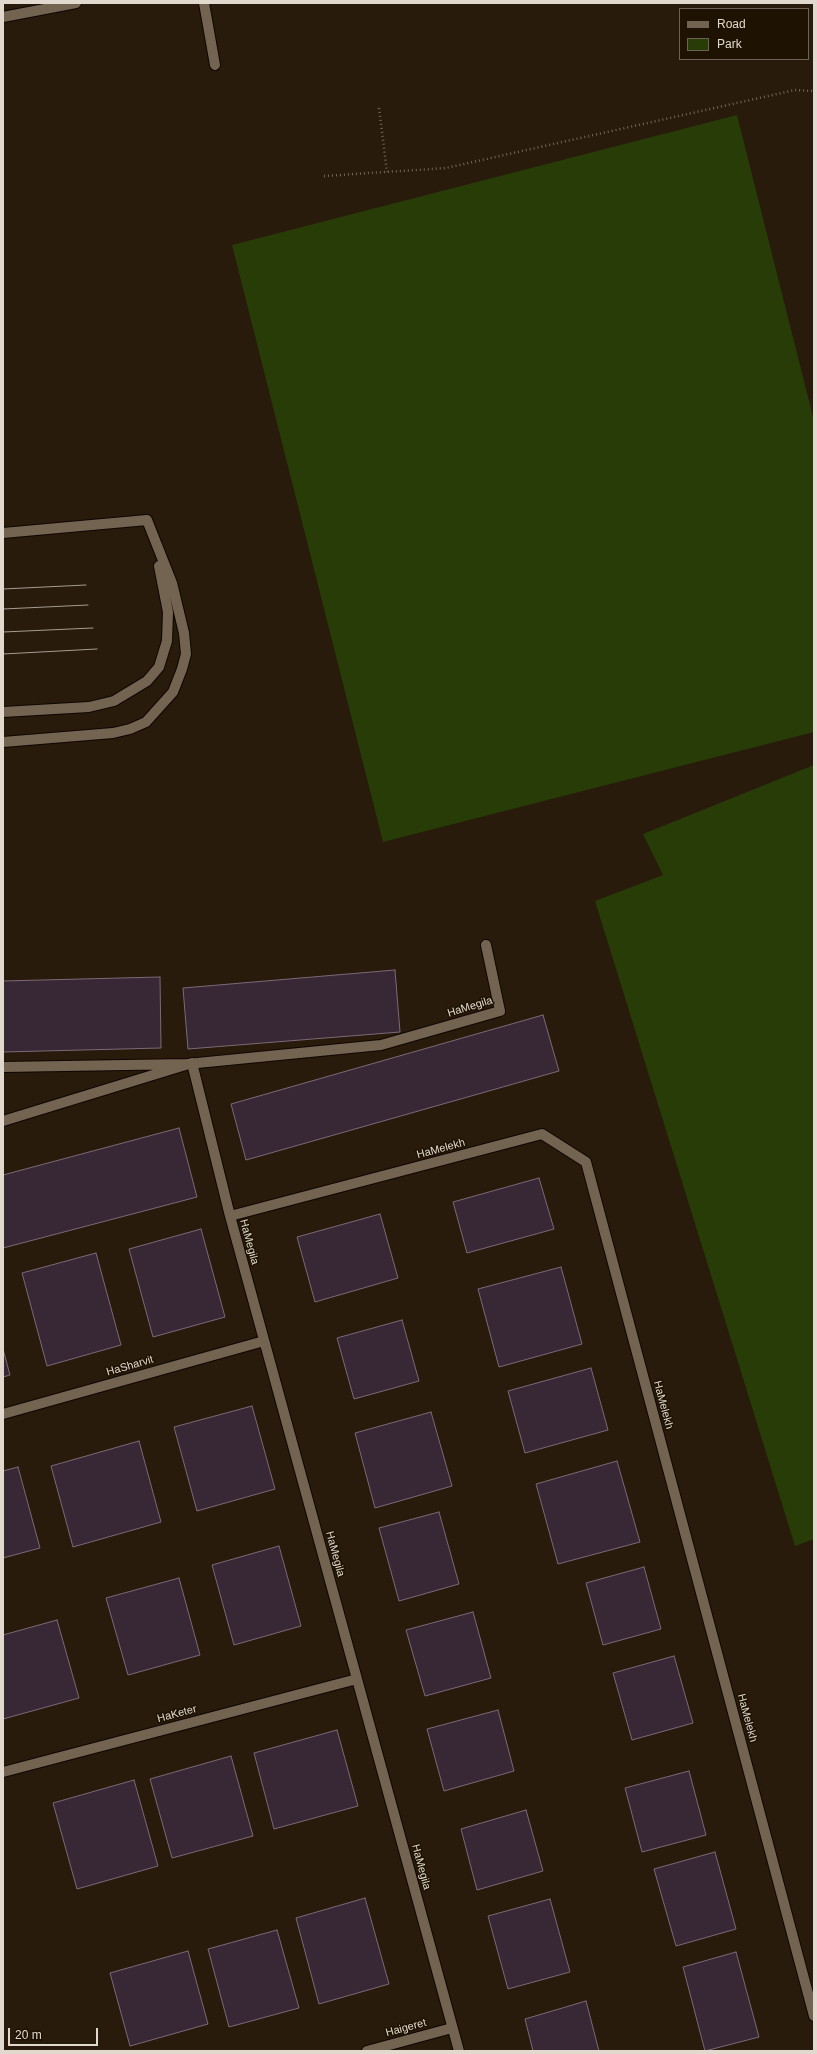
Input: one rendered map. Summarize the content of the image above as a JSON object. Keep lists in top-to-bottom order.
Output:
{
  "streets": {
    "street": [
      "HaMegila",
      "HaMelekh",
      "HaSharvit",
      "HaKeter",
      "Haigeret"
    ]
  },
  "crossings": [
    ["HaMegila", "HaMelekh"],
    ["HaMegila", "HaSharvit"],
    ["HaMegila", "HaKeter"],
    ["HaMegila", "Haigeret"]
  ],
  "legend": ["Road", "Park"],
  "scale_bar": "20 m"
}
